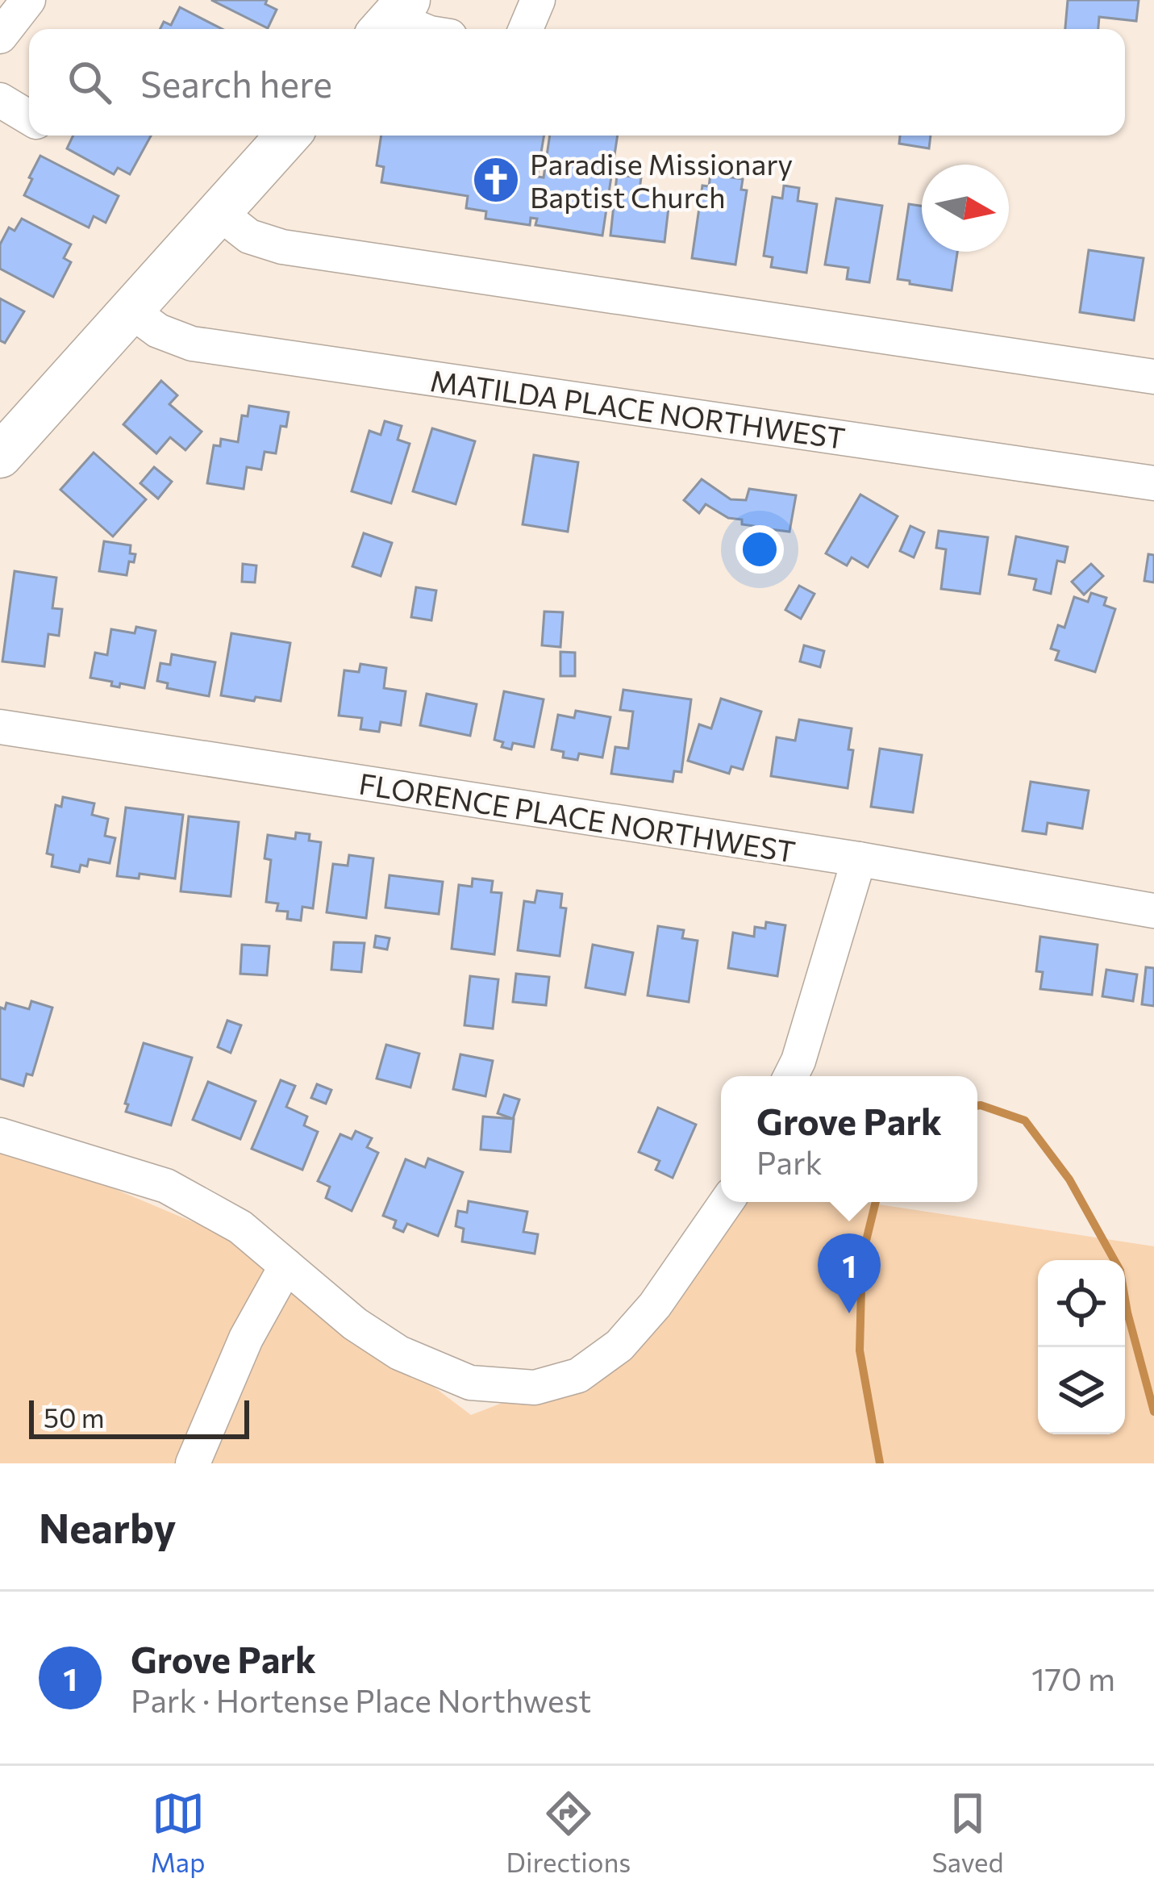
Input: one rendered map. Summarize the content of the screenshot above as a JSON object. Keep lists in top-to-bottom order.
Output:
{
  "streets": {
    "street": ["MATILDA PLACE NORTHWEST", "FLORENCE PLACE NORTHWEST"]
  },
  "places": {
    "church": ["Paradise Missionary Baptist Church"]
  },
  "scale_bar": "50 m",
  "north": "right",
  "page": {
    "search": "Search here",
    "popup": ["Grove Park", "Park"],
    "pins": "1",
    "scale": "50 m",
    "heading": "Nearby",
    "list": [
      {
        "mark": "1",
        "name": "Grove Park",
        "note": "Park · Hortense Place Northwest",
        "value": "170 m"
      }
    ],
    "nav": ["Map", "Directions", "Saved"]
  }
}
